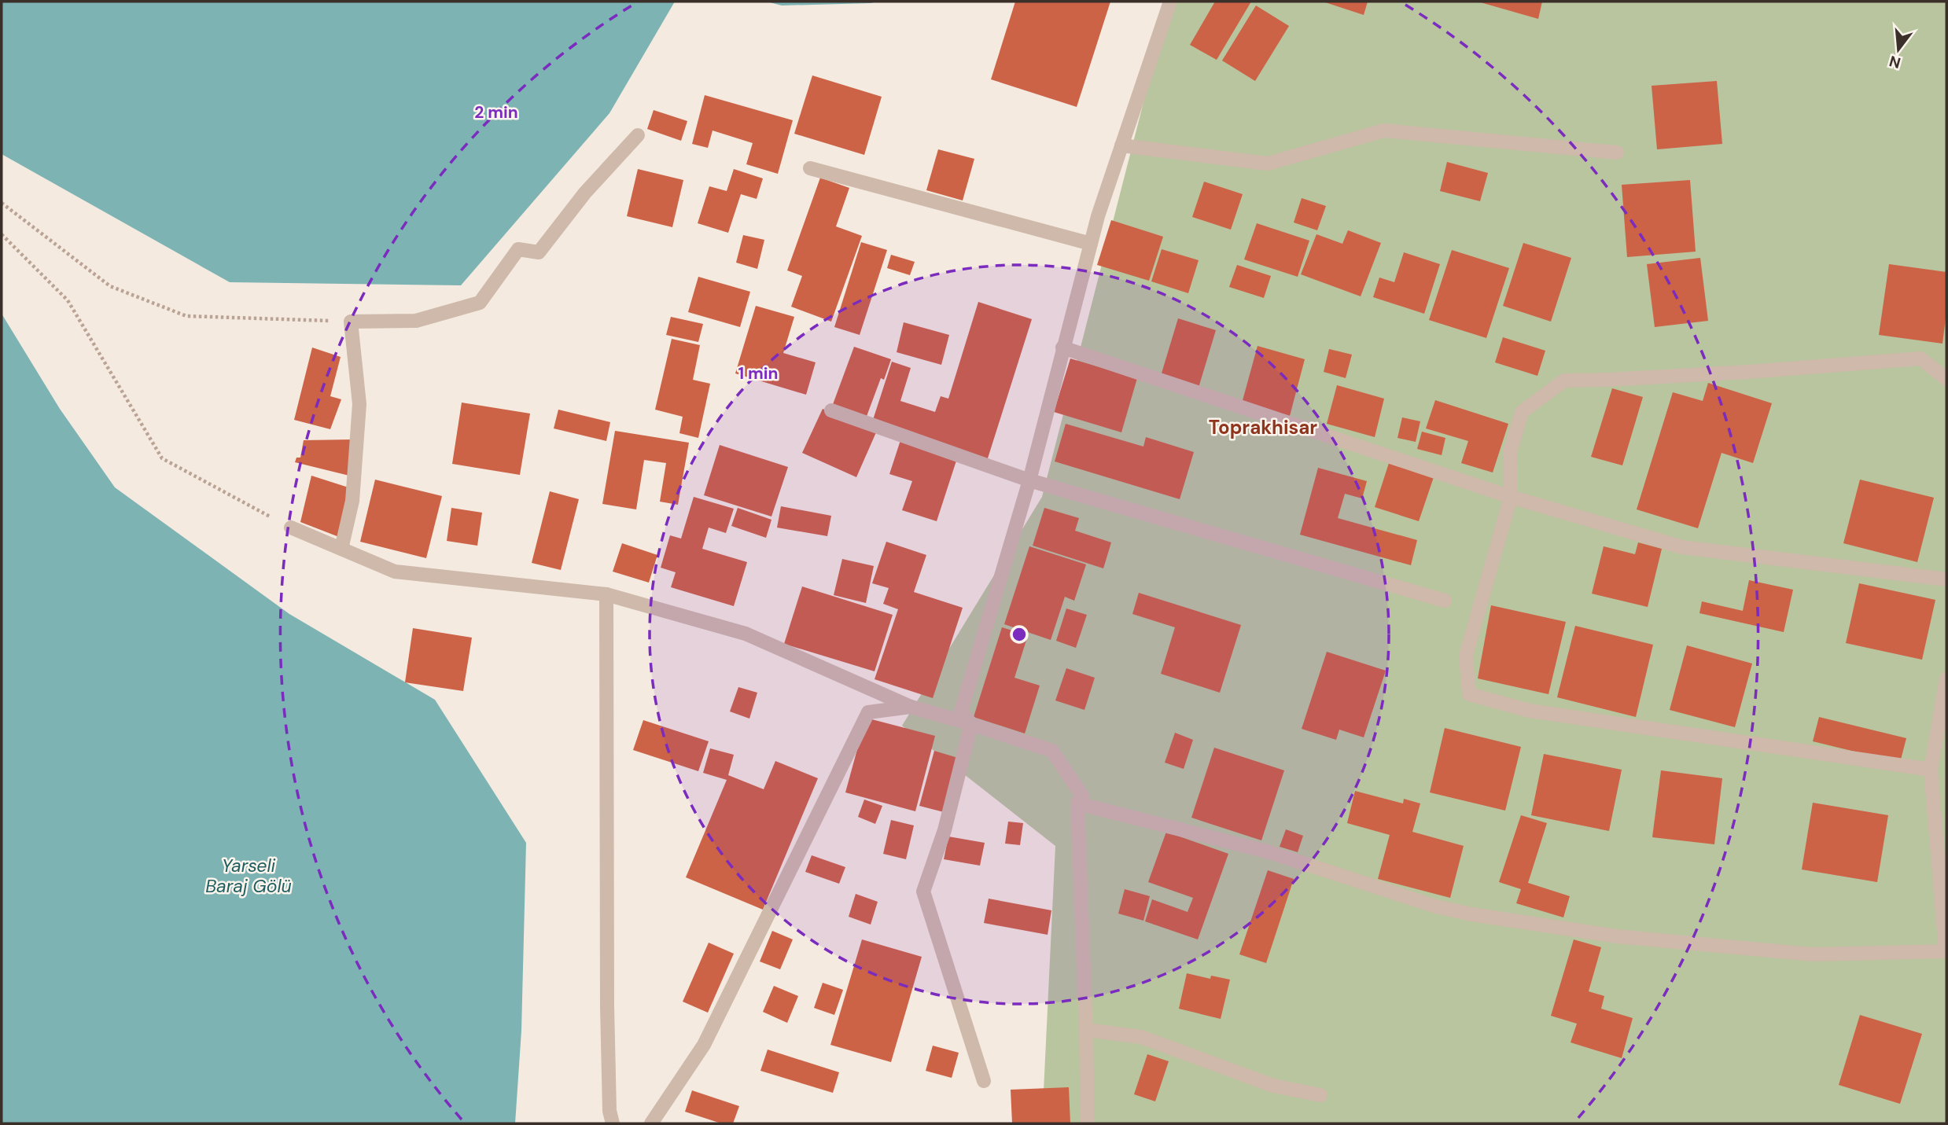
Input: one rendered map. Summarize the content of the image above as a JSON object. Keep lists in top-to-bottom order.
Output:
{
  "districts": ["Toprakhisar"],
  "water": ["Yarseli Baraj Gölü"],
  "north": "bottom",
  "rings": ["2 min", "1 min"]
}
